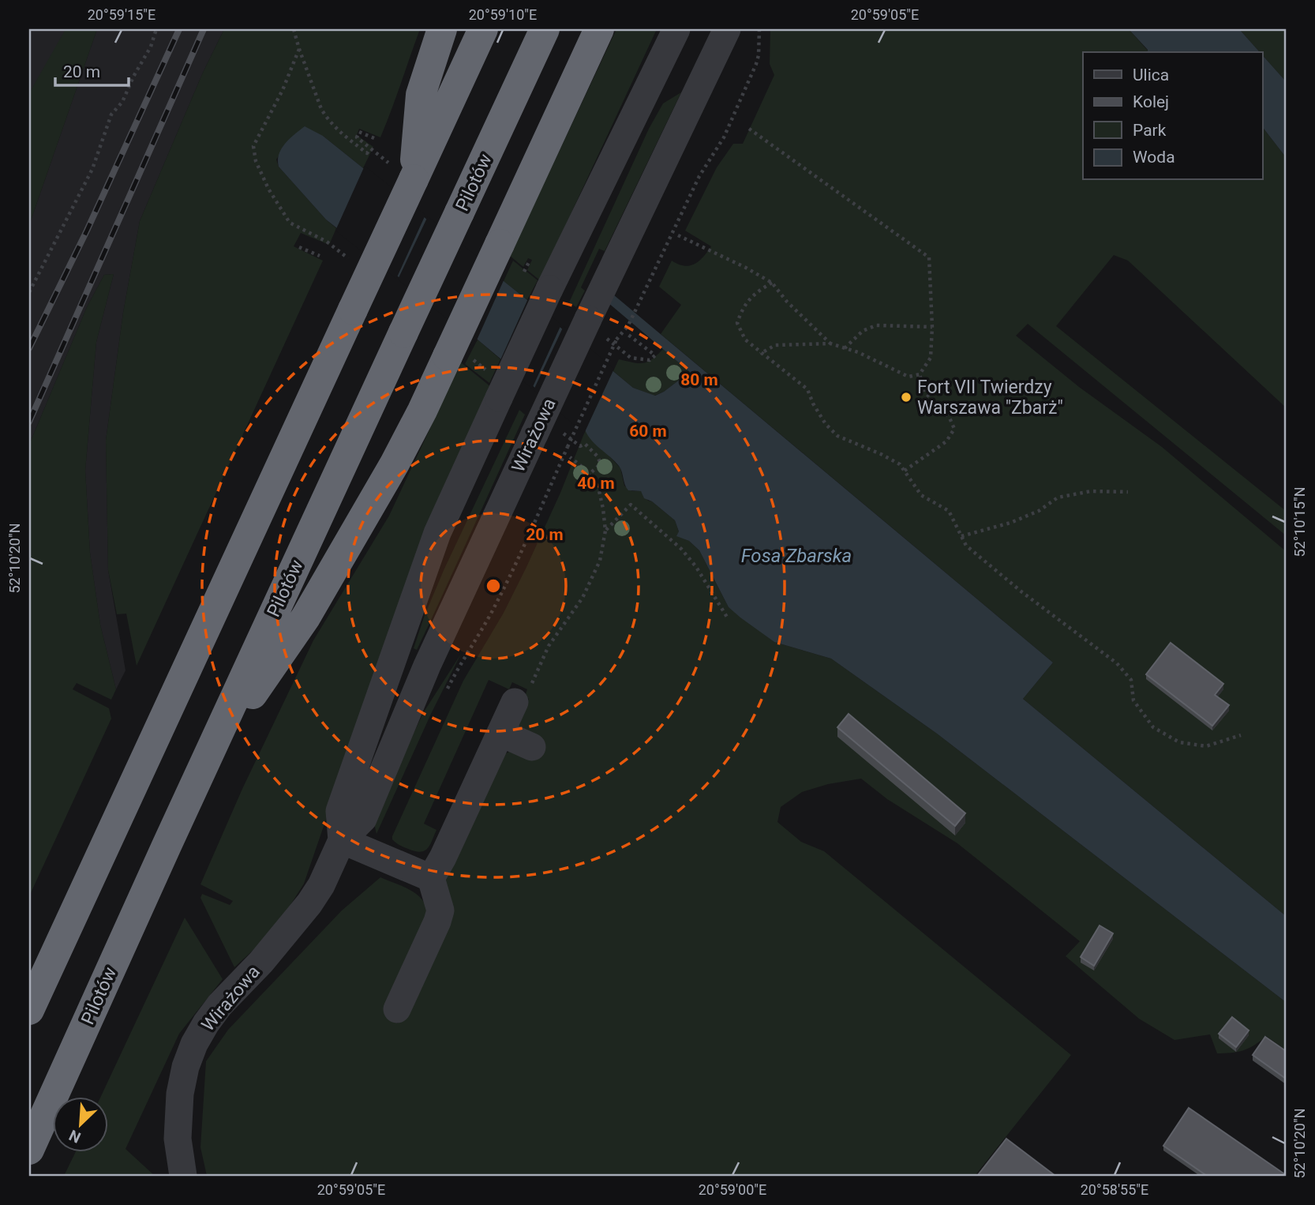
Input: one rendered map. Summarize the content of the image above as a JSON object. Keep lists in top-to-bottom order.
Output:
{
  "streets": {
    "highway": ["Pilotów"],
    "street": ["Wirażowa"]
  },
  "water": ["Fosa Zbarska"],
  "places": ["Fort VII Twierdzy Warszawa \"Zbarż\""],
  "legend": [
    "Ulica",
    "Kolej",
    "Park",
    "Woda"
  ],
  "scale_bar": "20 m",
  "north": "bottom left",
  "coordinates": [
    "20°59'15\"E",
    "20°59'10\"E",
    "20°59'05\"E",
    "52°10'15\"N",
    "52°10'20\"N",
    "20°59'00\"E",
    "20°58'55\"E"
  ],
  "rings": [
    "80 m",
    "60 m",
    "40 m",
    "20 m"
  ]
}
